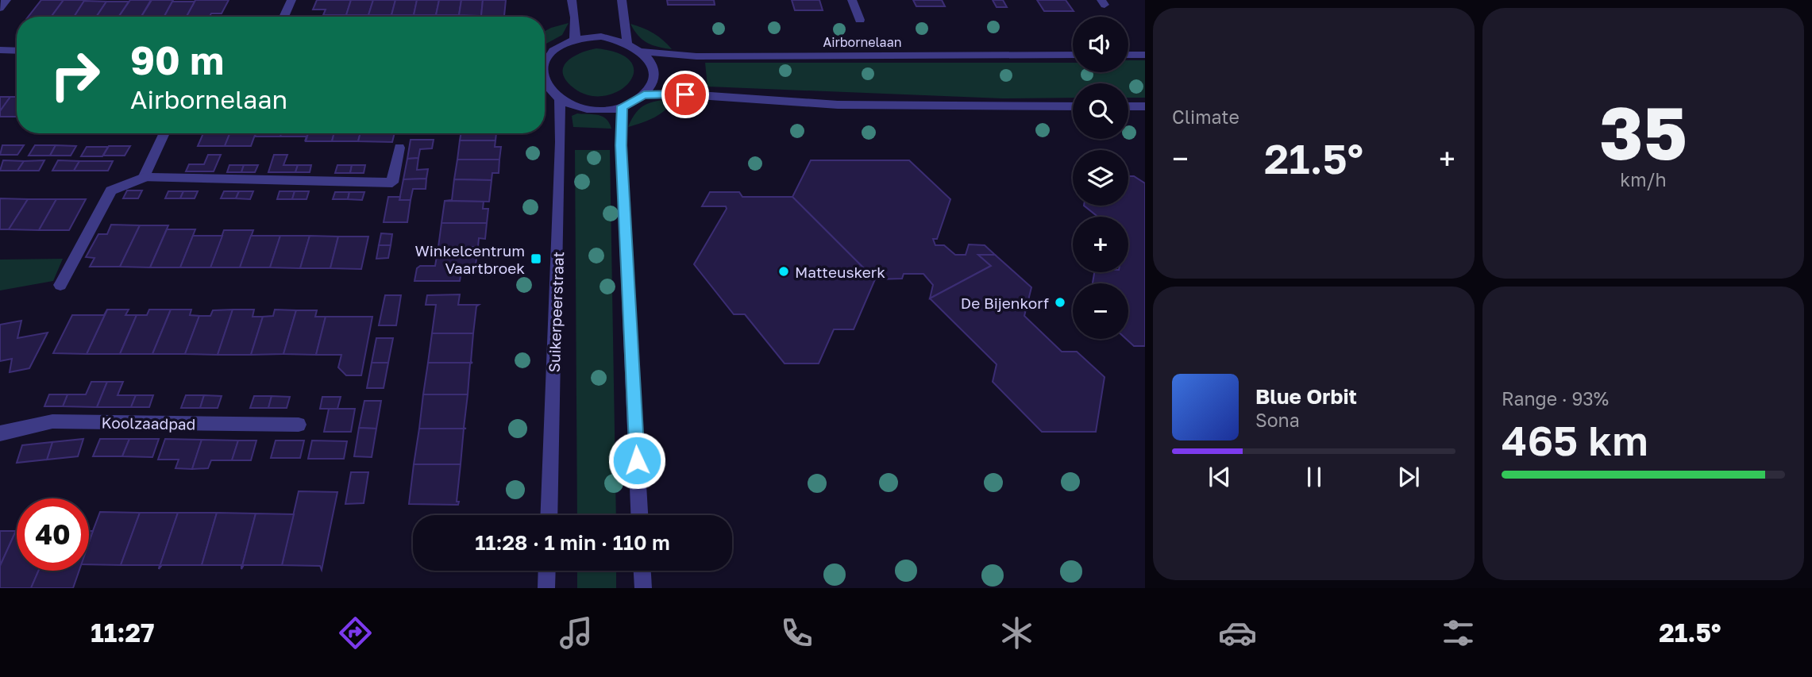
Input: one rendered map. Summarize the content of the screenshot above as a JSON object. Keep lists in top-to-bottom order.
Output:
{
  "streets": {
    "street": ["Airbornelaan", "Suikerpeerstraat", "Koolzaadpad"]
  },
  "places": {
    "transit": ["Winkelcentrum Vaartbroek"],
    "other": ["Matteuskerk", "De Bijenkorf"]
  },
  "page": {
    "tile": [
      "Climate",
      ["35", "km/h"],
      ["Range · 93%", "465 km"]
    ],
    "map_buttons": ["+", "−"],
    "turn": ["90 m", "Airbornelaan"],
    "heat": ["−", "21.5°", "+"],
    "song": ["Blue Orbit", "Sona"],
    "limit": "40",
    "trip": "11:28 · 1 min · 110 m",
    "tabs": ["11:27", "21.5°"]
  }
}
